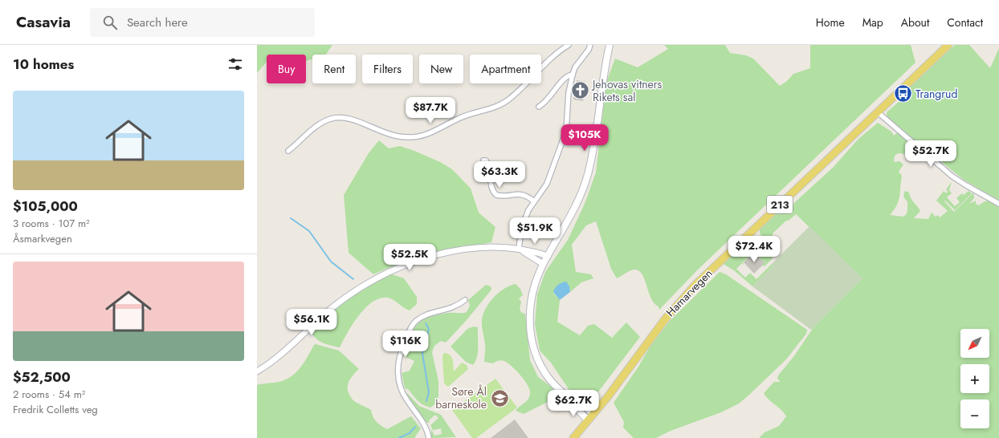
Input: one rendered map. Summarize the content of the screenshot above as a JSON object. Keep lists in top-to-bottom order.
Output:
{
  "streets": {
    "main road": ["213", "Hamarvegen"]
  },
  "places": {
    "church": ["Jehovas vitners Rikets sal"],
    "bus stop": ["Trangrud"],
    "school or university": ["Søre Ål barneskole"]
  },
  "north": "bottom left",
  "page": {
    "header": "Casavia",
    "search": "Search here",
    "nav": [
      "Home",
      "Map",
      "About",
      "Contact"
    ],
    "heading": "10 homes",
    "chip": [
      "Buy",
      "Rent",
      "Filters",
      "New",
      "Apartment"
    ],
    "list": [
      {
        "name": "$105,000",
        "note": "3 rooms · 107 m² · Åsmarkvegen"
      },
      {
        "name": "$52,500",
        "note": "2 rooms · 54 m² · Fredrik Colletts veg"
      }
    ],
    "price": [
      "$87.7K",
      "$105K",
      "$52.7K",
      "$63.3K",
      "$51.9K",
      "$72.4K",
      "$52.5K",
      "$56.1K",
      "$116K",
      "$62.7K"
    ],
    "map_buttons": ["+", "−"]
  }
}
